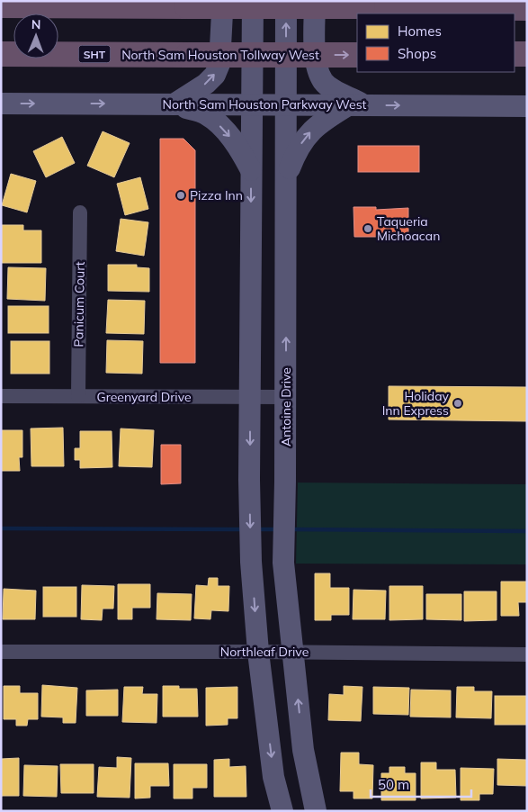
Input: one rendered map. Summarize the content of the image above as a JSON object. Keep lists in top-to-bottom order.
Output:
{
  "streets": {
    "highway": ["SHT", "North Sam Houston Tollway West"],
    "main road": ["North Sam Houston Parkway West", "Antoine Drive"],
    "street": ["Panicum Court", "Greenyard Drive", "Northleaf Drive"]
  },
  "crossings": [
    ["North Sam Houston Parkway West", "Antoine Drive"],
    ["Panicum Court", "Greenyard Drive"],
    ["Greenyard Drive", "Antoine Drive"],
    ["Antoine Drive", "Northleaf Drive"]
  ],
  "one_way": ["North Sam Houston Parkway West"],
  "places": ["Pizza Inn", "Taqueria Michoacan", "Holiday Inn Express"],
  "legend": ["Homes", "Shops"],
  "scale_bar": "50 m",
  "north": "top"
}
